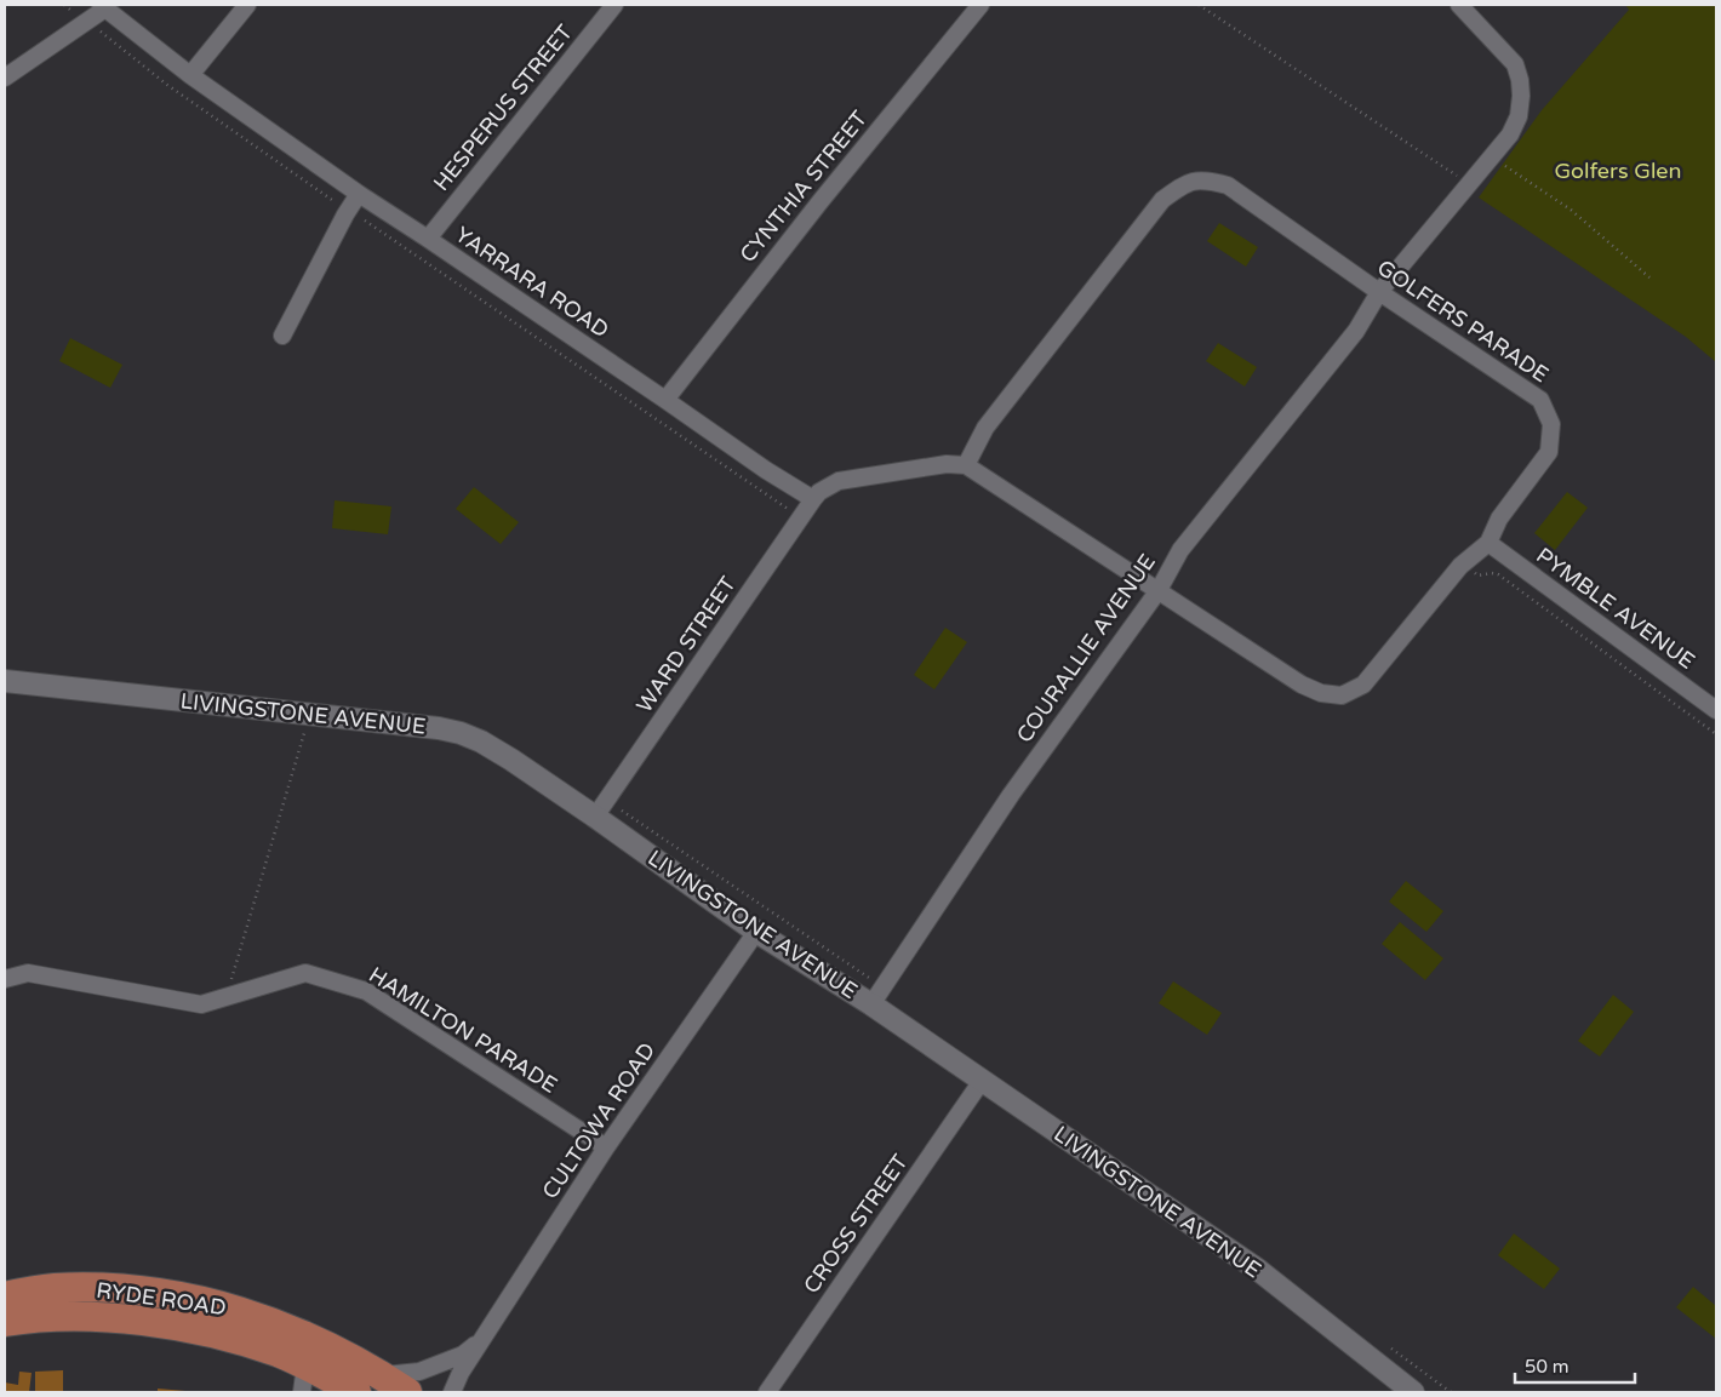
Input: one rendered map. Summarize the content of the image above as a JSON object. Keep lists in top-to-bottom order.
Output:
{
  "streets": {
    "highway": ["RYDE ROAD"],
    "street": [
      "HESPERUS STREET",
      "CYNTHIA STREET",
      "YARRARA ROAD",
      "GOLFERS PARADE",
      "PYMBLE AVENUE",
      "WARD STREET",
      "COURALLIE AVENUE",
      "LIVINGSTONE AVENUE",
      "HAMILTON PARADE",
      "CULTOWA ROAD",
      "CROSS STREET"
    ]
  },
  "crossings": [
    ["HESPERUS STREET", "YARRARA ROAD"],
    ["CYNTHIA STREET", "YARRARA ROAD"],
    ["YARRARA ROAD", "WARD STREET"],
    ["GOLFERS PARADE", "PYMBLE AVENUE"],
    ["GOLFERS PARADE", "COURALLIE AVENUE"],
    ["WARD STREET", "LIVINGSTONE AVENUE"],
    ["COURALLIE AVENUE", "LIVINGSTONE AVENUE"],
    ["LIVINGSTONE AVENUE", "CULTOWA ROAD"],
    ["LIVINGSTONE AVENUE", "CROSS STREET"],
    ["HAMILTON PARADE", "CULTOWA ROAD"],
    ["CULTOWA ROAD", "RYDE ROAD"]
  ],
  "parks": ["Golfers Glen"],
  "scale_bar": "50 m"
}
